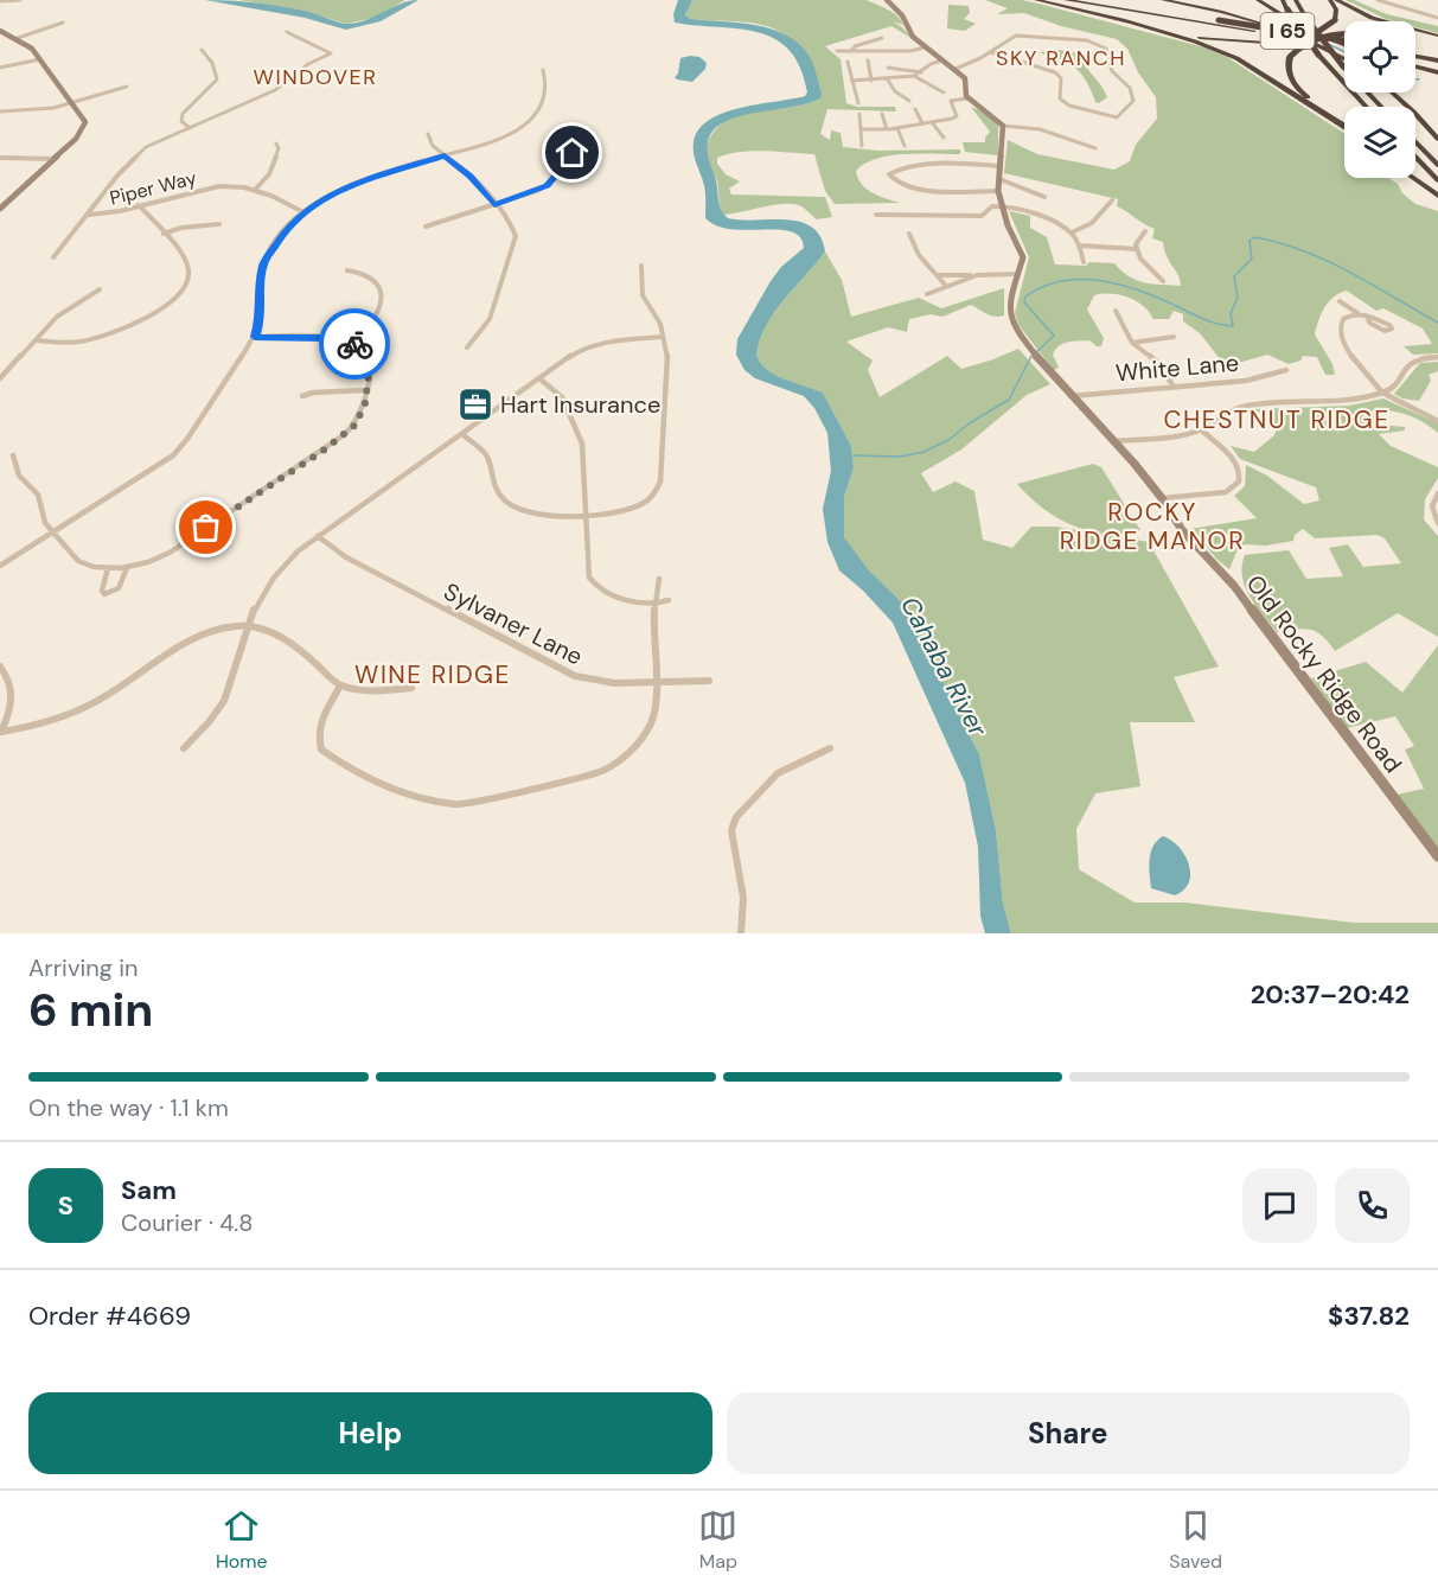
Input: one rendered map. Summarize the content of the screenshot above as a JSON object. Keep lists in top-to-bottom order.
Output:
{
  "streets": {
    "highway": ["I 65"],
    "street": [
      "Piper Way",
      "White Lane",
      "Sylvaner Lane",
      "Old Rocky Ridge Road"
    ]
  },
  "crossings": [
    ["White Lane", "Old Rocky Ridge Road"]
  ],
  "districts": [
    "SKY RANCH",
    "WINDOVER",
    "CHESTNUT RIDGE",
    "ROCKY RIDGE MANOR",
    "WINE RIDGE"
  ],
  "water": ["Cahaba River"],
  "places": {
    "office": ["Hart Insurance"]
  },
  "page": {
    "heading": ["6 min", "Arriving in", "20:37–20:42"],
    "panel": [
      "Sam",
      "Courier · 4.8",
      "Order #4669",
      "$37.82"
    ],
    "bar": "On the way · 1.1 km",
    "round": "S",
    "buttons": ["Help", "Share"],
    "tabs": ["Home", "Map", "Saved"]
  }
}
